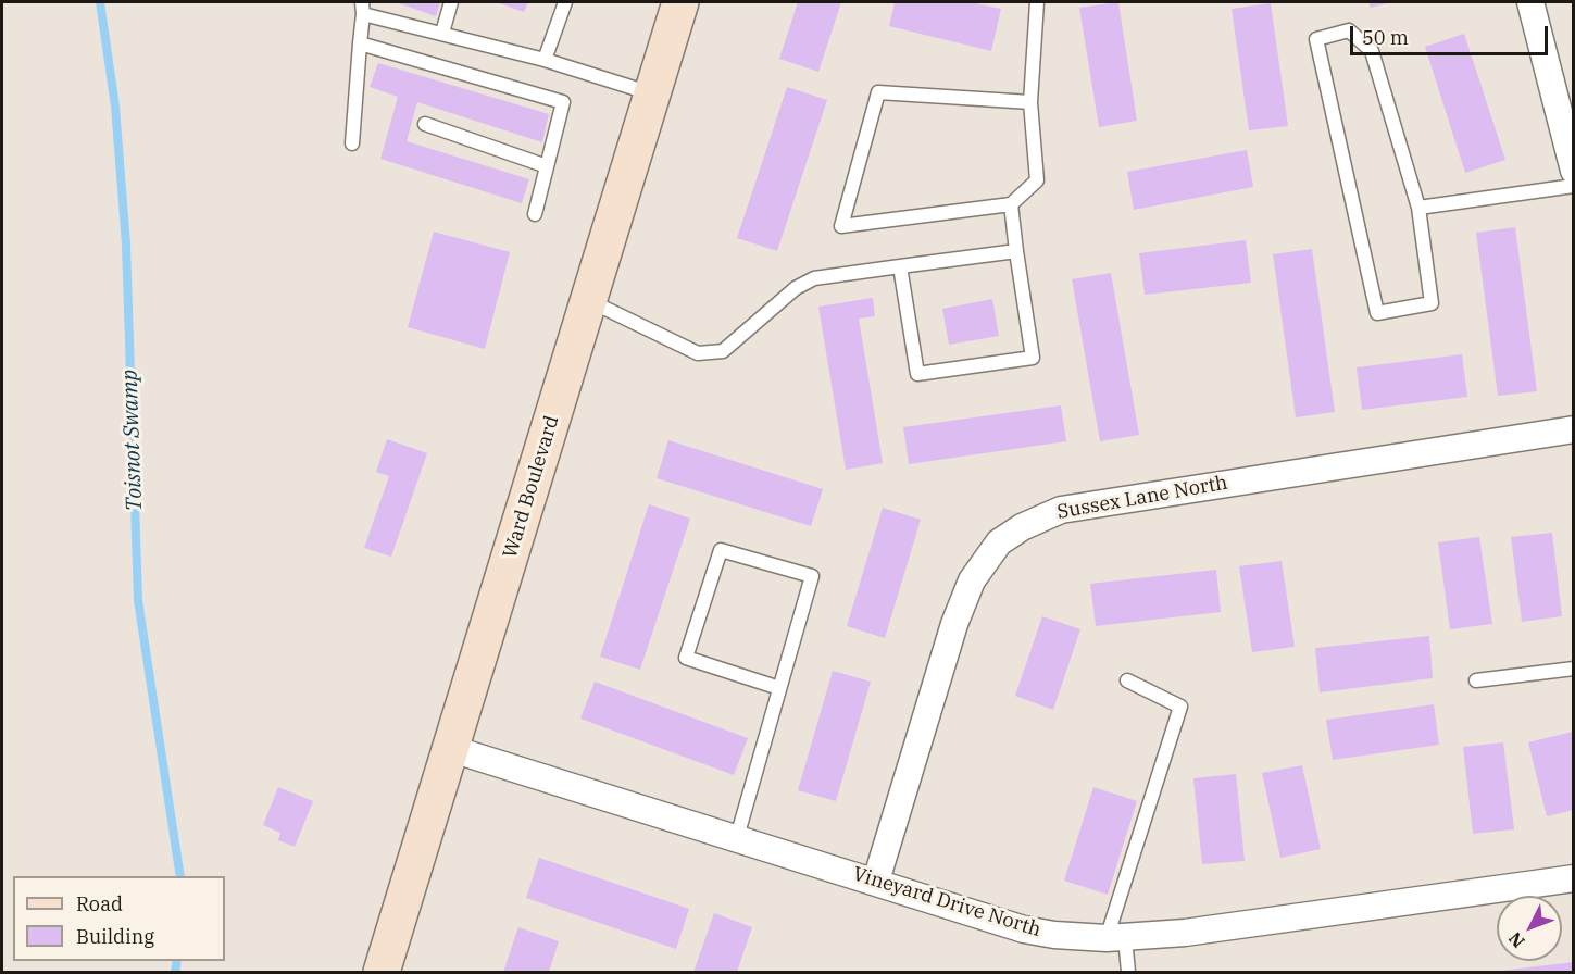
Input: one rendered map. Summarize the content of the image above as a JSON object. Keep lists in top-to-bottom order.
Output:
{
  "streets": {
    "main road": ["Ward Boulevard"],
    "street": ["Sussex Lane North", "Vineyard Drive North"]
  },
  "crossings": [
    ["Ward Boulevard", "Vineyard Drive North"],
    ["Sussex Lane North", "Vineyard Drive North"]
  ],
  "water": ["Toisnot Swamp"],
  "legend": ["Road", "Building"],
  "scale_bar": "50 m",
  "north": "bottom left"
}
